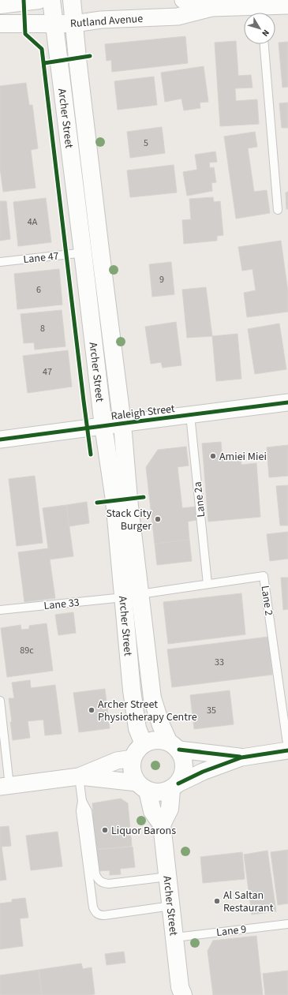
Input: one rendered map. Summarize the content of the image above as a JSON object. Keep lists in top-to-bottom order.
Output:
{
  "streets": {
    "main road": ["Rutland Avenue", "Archer Street"],
    "street": ["Raleigh Street"],
    "lane": [
      "Lane 47",
      "Lane 2a",
      "Lane 2",
      "Lane 33",
      "Lane 9"
    ]
  },
  "crossings": [
    ["Rutland Avenue", "Archer Street"],
    ["Archer Street", "Lane 47"],
    ["Archer Street", "Raleigh Street"],
    ["Archer Street", "Lane 2"],
    ["Archer Street", "Lane 33"],
    ["Archer Street", "Lane 9"],
    ["Raleigh Street", "Lane 2a"],
    ["Lane 2a", "Lane 2"],
    ["Lane 2", "Lane 33"]
  ],
  "places": [
    "Amiei Miei",
    "Stack City Burger",
    "Archer Street Physiotherapy Centre",
    "Liquor Barons",
    "Al Saltan Restaurant"
  ],
  "house_numbers": [
    "5",
    "4A",
    "9",
    "6",
    "8",
    "47",
    "89c",
    "33",
    "35"
  ],
  "north": "bottom right"
}
